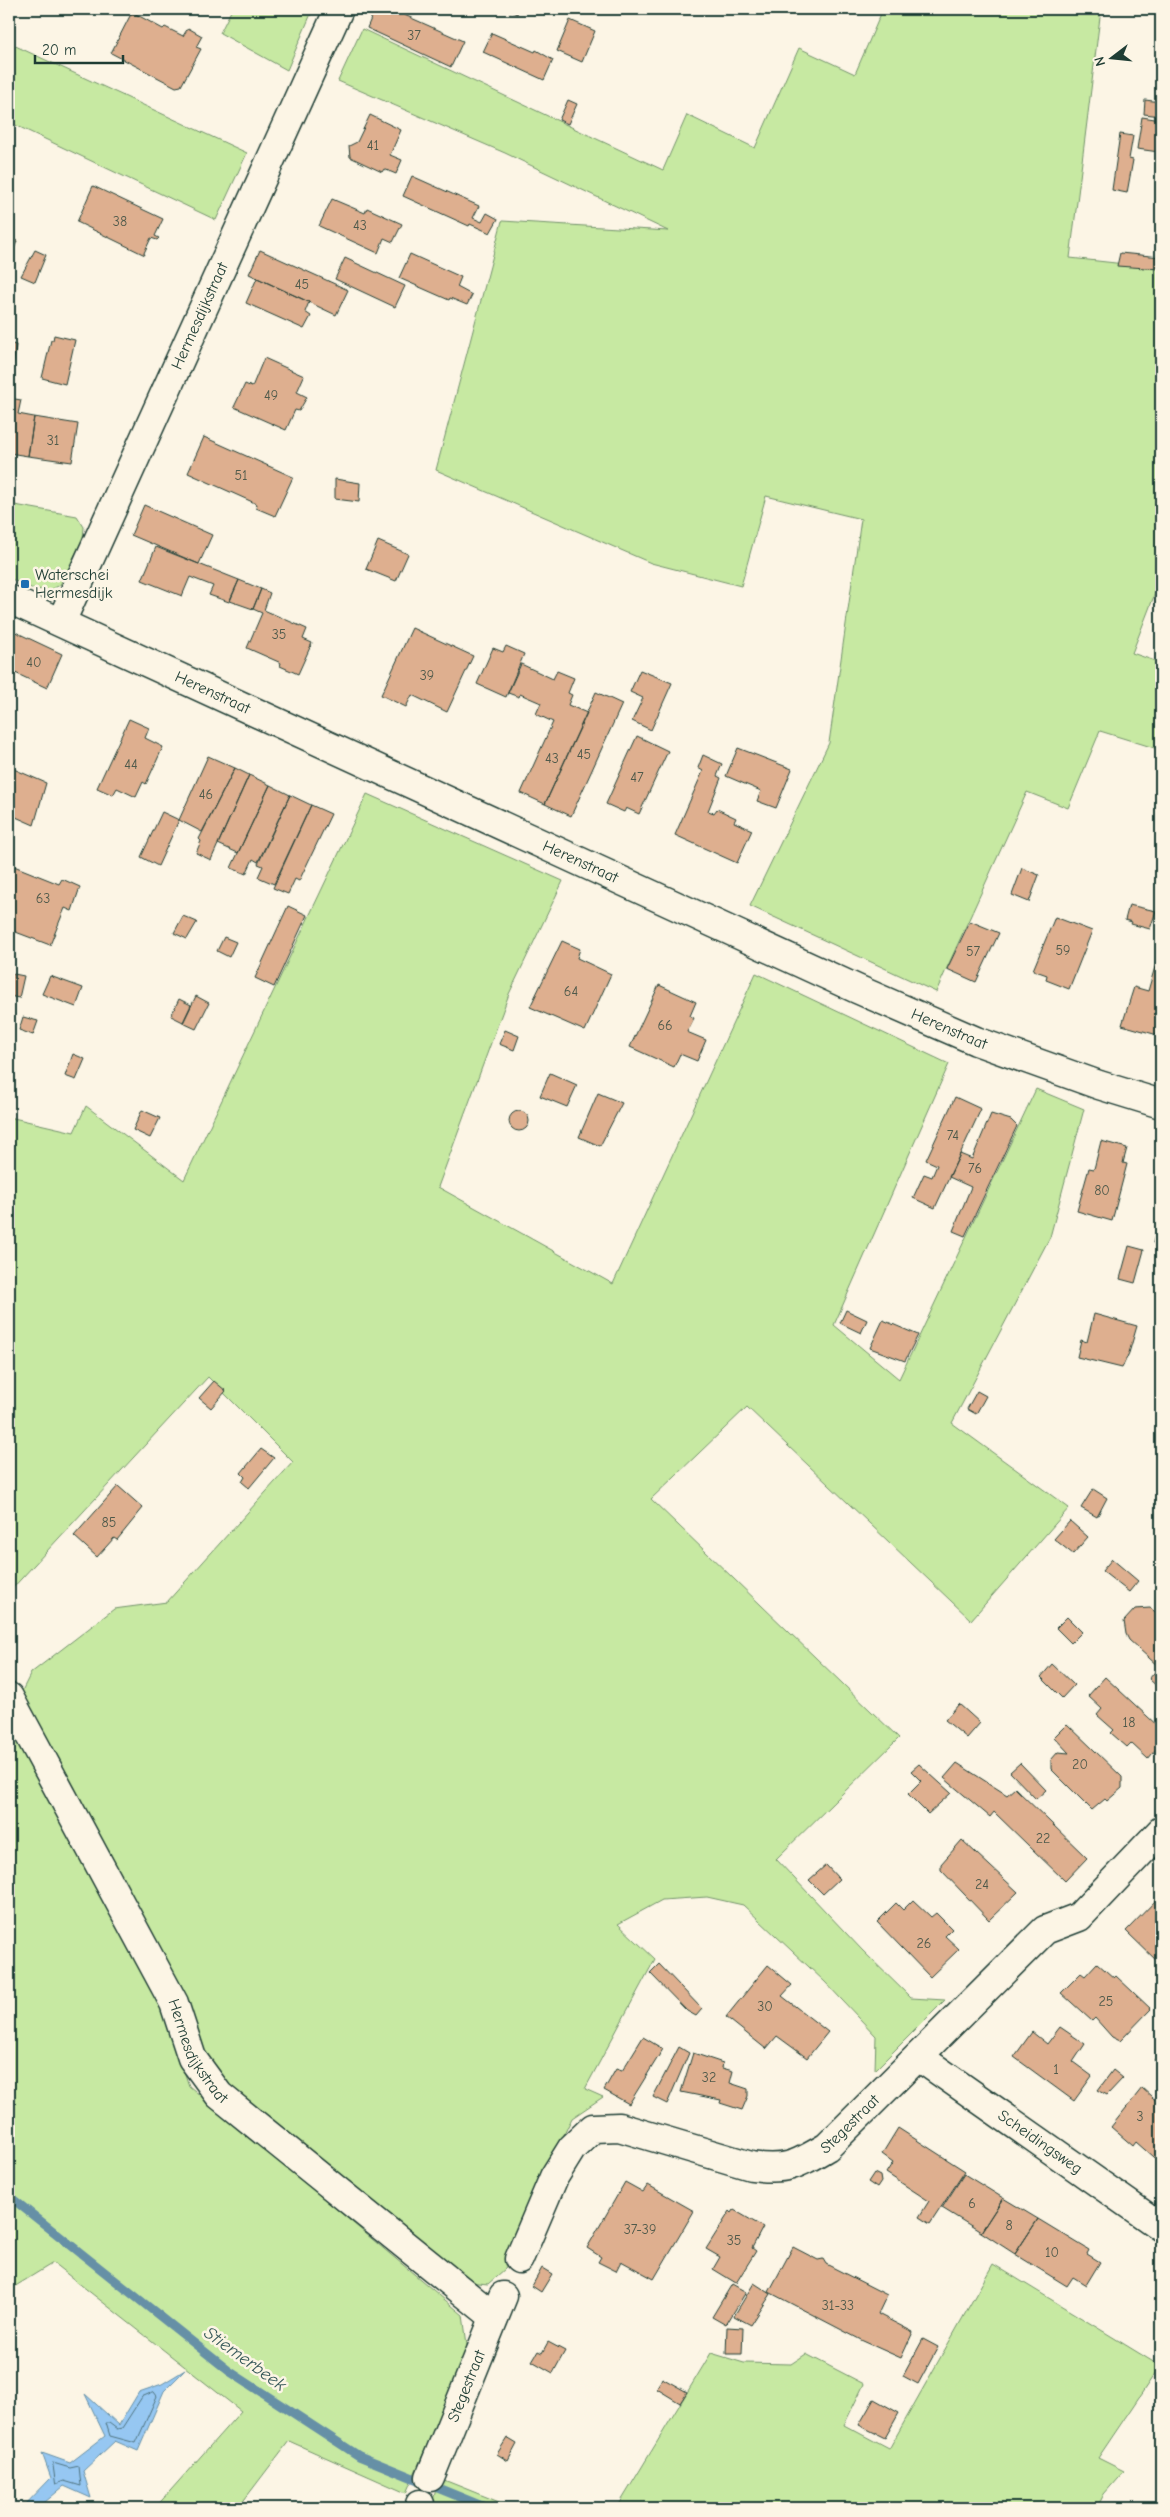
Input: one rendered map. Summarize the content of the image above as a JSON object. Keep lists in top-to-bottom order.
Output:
{
  "streets": {
    "street": [
      "Hermesdijkstraat",
      "Herenstraat",
      "Stegestraat",
      "Scheidingsweg"
    ]
  },
  "crossings": [
    ["Hermesdijkstraat", "Herenstraat"],
    ["Hermesdijkstraat", "Stegestraat"],
    ["Stegestraat", "Scheidingsweg"]
  ],
  "water": ["Stiemerbeek"],
  "places": {
    "transit": ["Waterschei Hermesdijk"]
  },
  "house_numbers": [
    "37",
    "41",
    "38",
    "43",
    "45",
    "49",
    "31",
    "51",
    "35",
    "40",
    "39",
    "45",
    "43",
    "44",
    "47",
    "46",
    "63",
    "59",
    "57",
    "64",
    "66",
    "74",
    "76",
    "80",
    "85",
    "18",
    "20",
    "22",
    "24",
    "26",
    "25",
    "30",
    "1",
    "32",
    "3",
    "6",
    "8",
    "37-39",
    "35",
    "10",
    "31-33"
  ],
  "scale_bar": "20 m",
  "north": "left"
}
